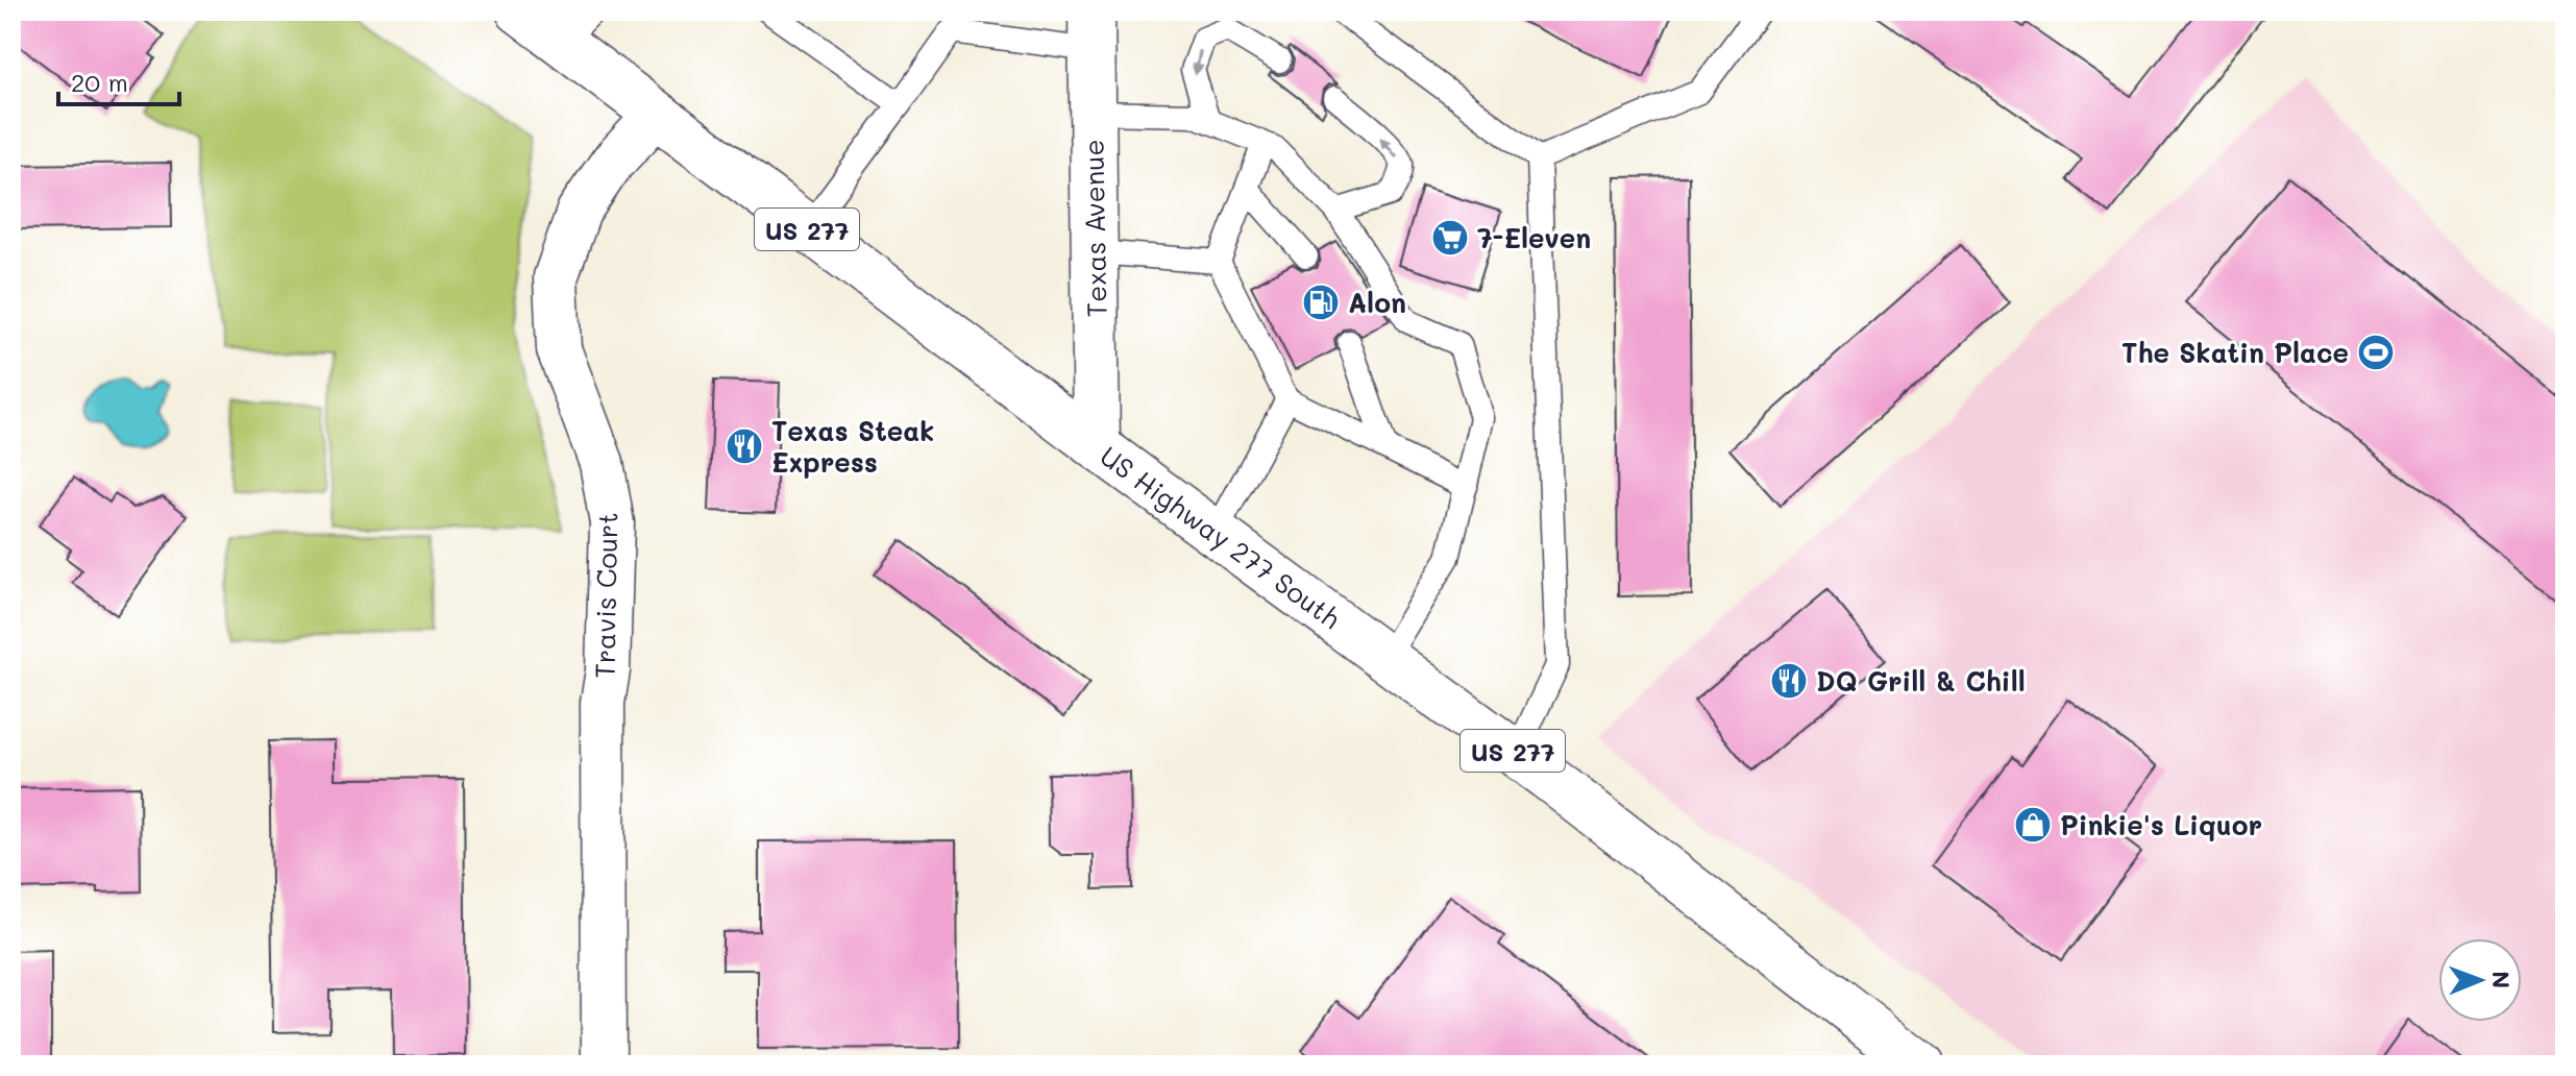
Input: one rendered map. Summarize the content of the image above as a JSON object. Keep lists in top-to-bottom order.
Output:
{
  "streets": {
    "main road": ["Texas Avenue", "US 277", "US Highway 277 South"],
    "street": ["Travis Court"]
  },
  "crossings": [
    ["Texas Avenue", "US Highway 277 South"],
    ["US Highway 277 South", "Travis Court"]
  ],
  "places": {
    "supermarket": ["7-Eleven"],
    "fuel station": ["Alon"],
    "sports": ["The Skatin Place"],
    "restaurant": ["Texas Steak Express", "DQ Grill & Chill"],
    "shop": ["Pinkie's Liquor"]
  },
  "scale_bar": "20 m",
  "north": "right"
}
